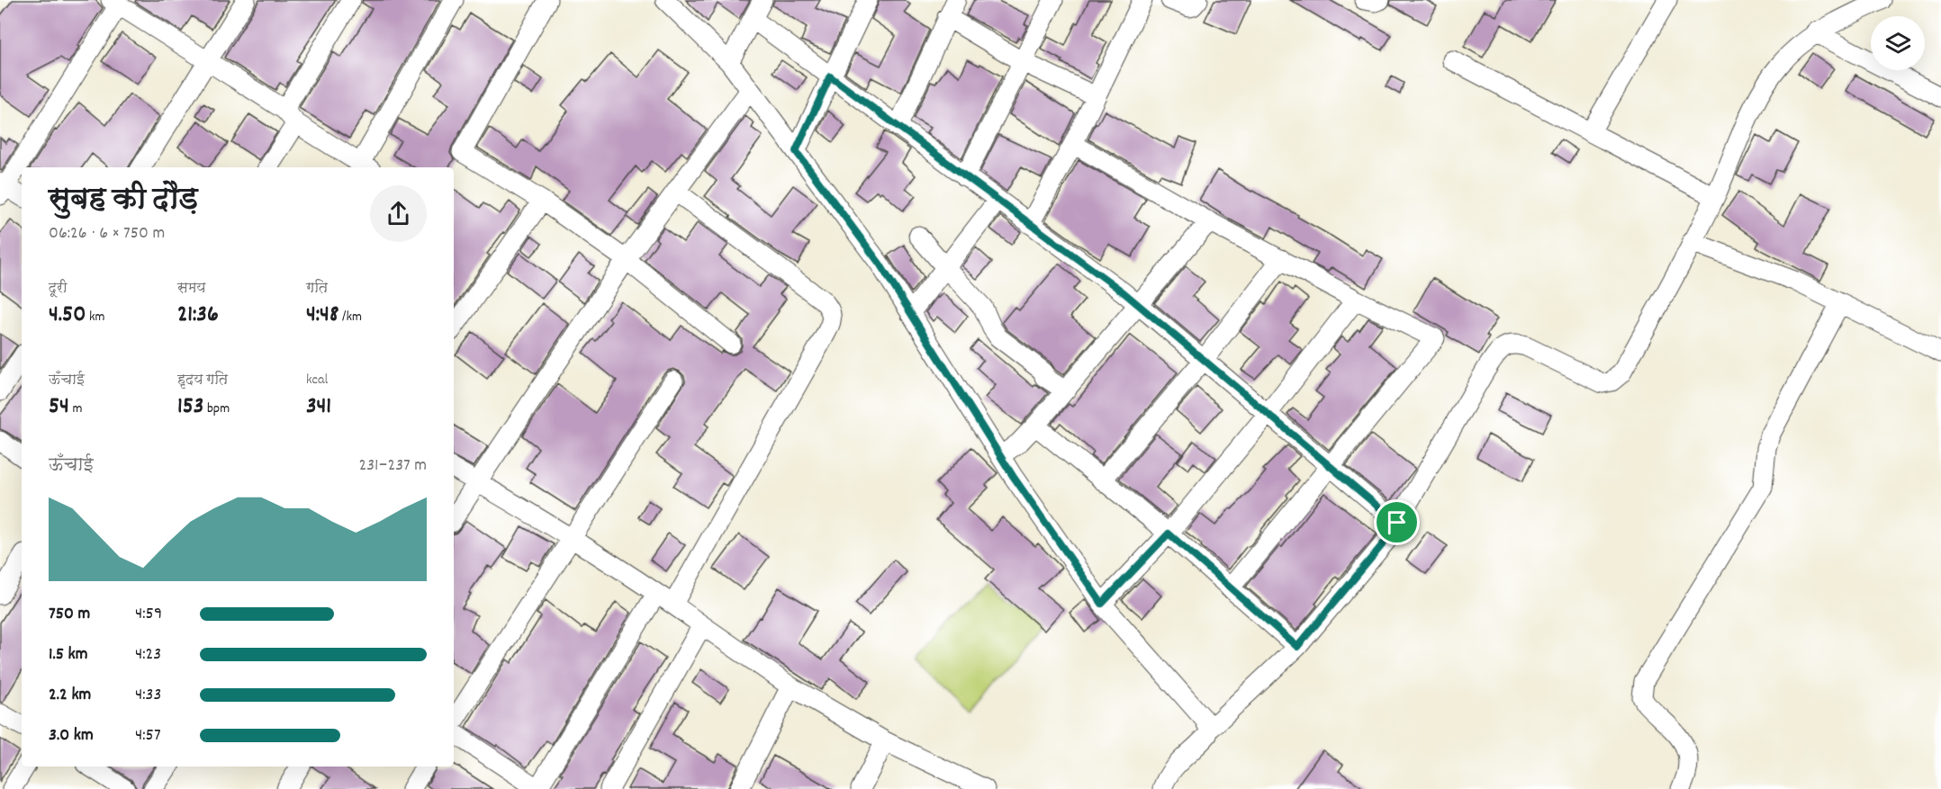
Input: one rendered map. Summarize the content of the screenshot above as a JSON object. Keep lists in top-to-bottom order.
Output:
{
  "page": {
    "heading": ["सुबह की दौड़", "06:26 · 6 × 750 m"],
    "stats": [
      ["दूरी", "4.50 km"],
      ["समय", "21:36"],
      ["गति", "4:48 /km"],
      ["ऊँचाई", "54 m"],
      ["हृदय गति", "153 bpm"],
      ["kcal", "341"]
    ],
    "chart": ["ऊँचाई", "231–237 m"],
    "list": [
      {
        "name": "750 m",
        "note": "4:59"
      },
      {
        "name": "1.5 km",
        "note": "4:23"
      },
      {
        "name": "2.2 km",
        "note": "4:33"
      },
      {
        "name": "3.0 km",
        "note": "4:57"
      }
    ]
  }
}
